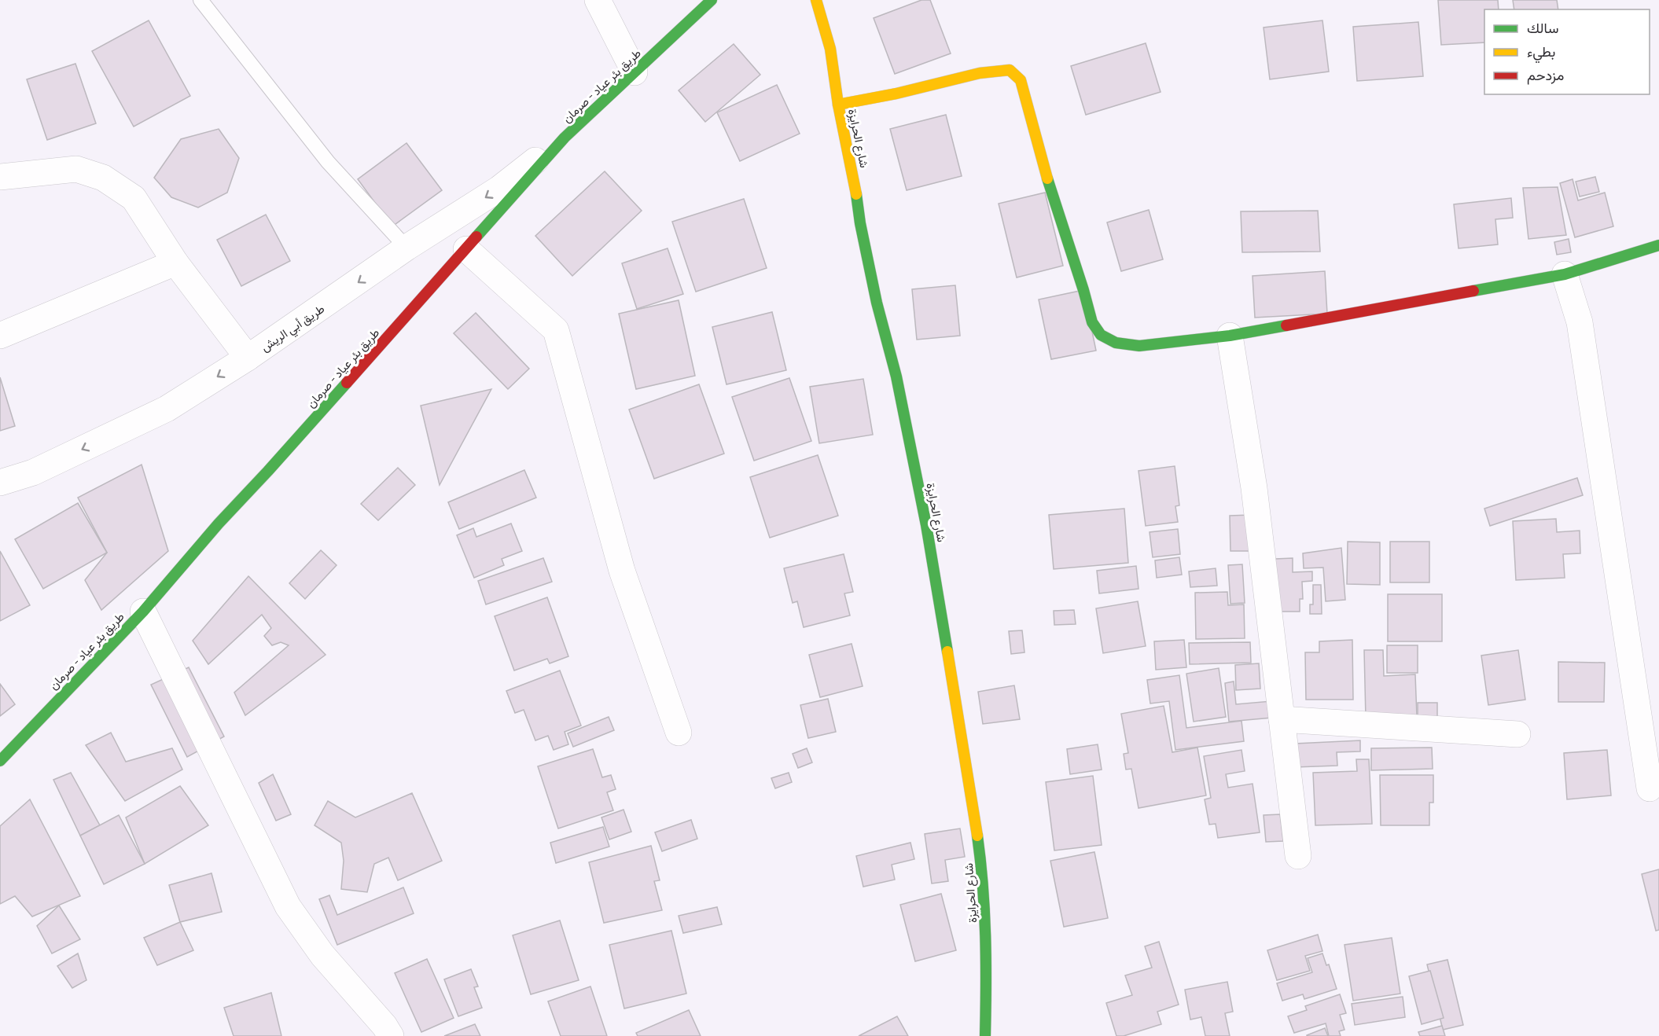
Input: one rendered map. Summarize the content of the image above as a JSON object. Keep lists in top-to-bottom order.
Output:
{
  "streets": {
    "main road": ["طريق بئر عياد - صرمان", "شارع الحرايزة"],
    "street": ["طريق أبي الريش"]
  },
  "crossings": [
    ["طريق بئر عياد - صرمان", "طريق أبي الريش"]
  ],
  "one_way": ["طريق أبي الريش"],
  "legend": ["سالك", "بطيء", "مزدحم"]
}
